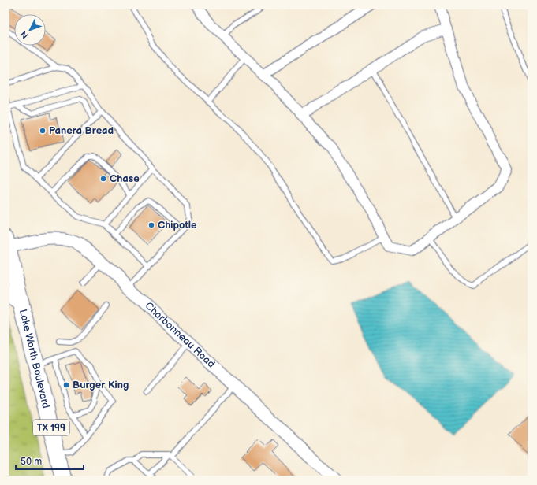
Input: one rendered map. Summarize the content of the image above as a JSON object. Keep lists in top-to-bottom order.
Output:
{
  "streets": {
    "highway": ["Lake Worth Boulevard", "TX 199"],
    "street": ["Charbonneau Road"]
  },
  "crossings": [
    ["Charbonneau Road", "Lake Worth Boulevard"]
  ],
  "places": [
    "Panera Bread",
    "Chase",
    "Chipotle",
    "Burger King"
  ],
  "scale_bar": "50 m",
  "north": "bottom left"
}
